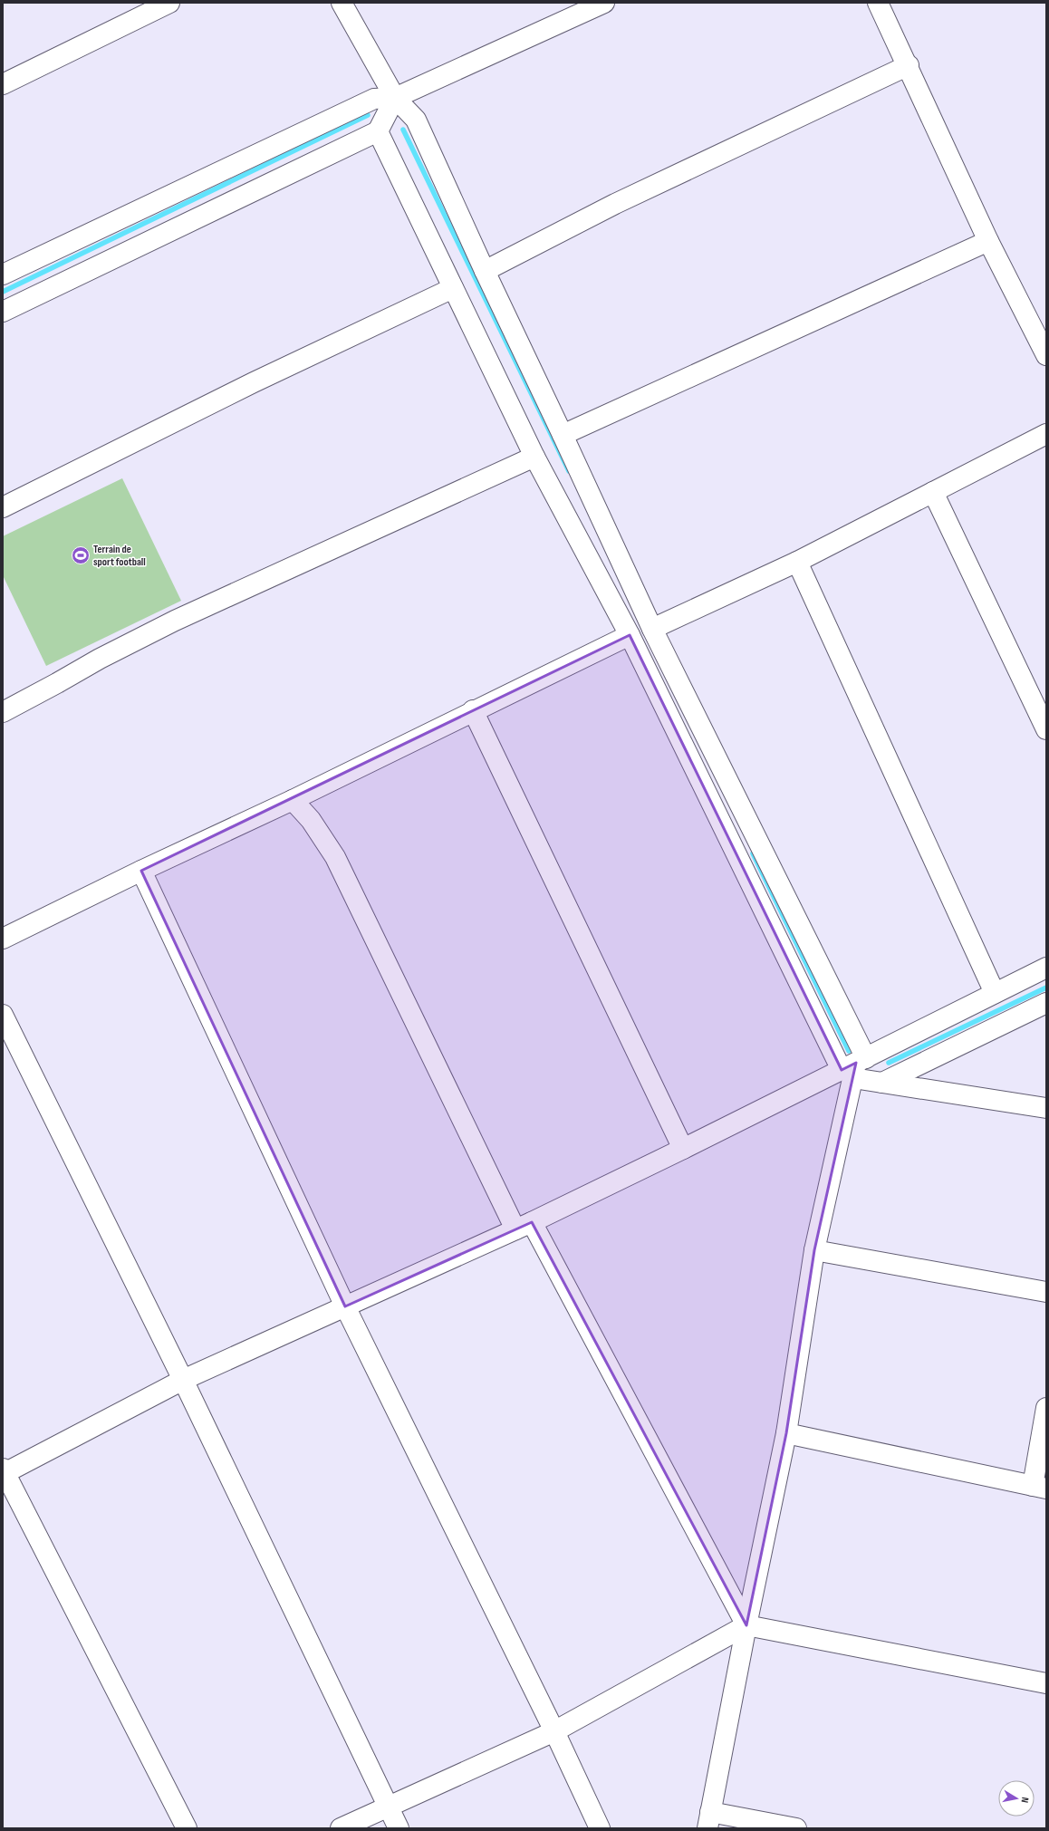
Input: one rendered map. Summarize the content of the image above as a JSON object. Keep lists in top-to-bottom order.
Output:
{
  "places": {
    "sports": ["Terrain de sport football"]
  },
  "north": "right"
}
